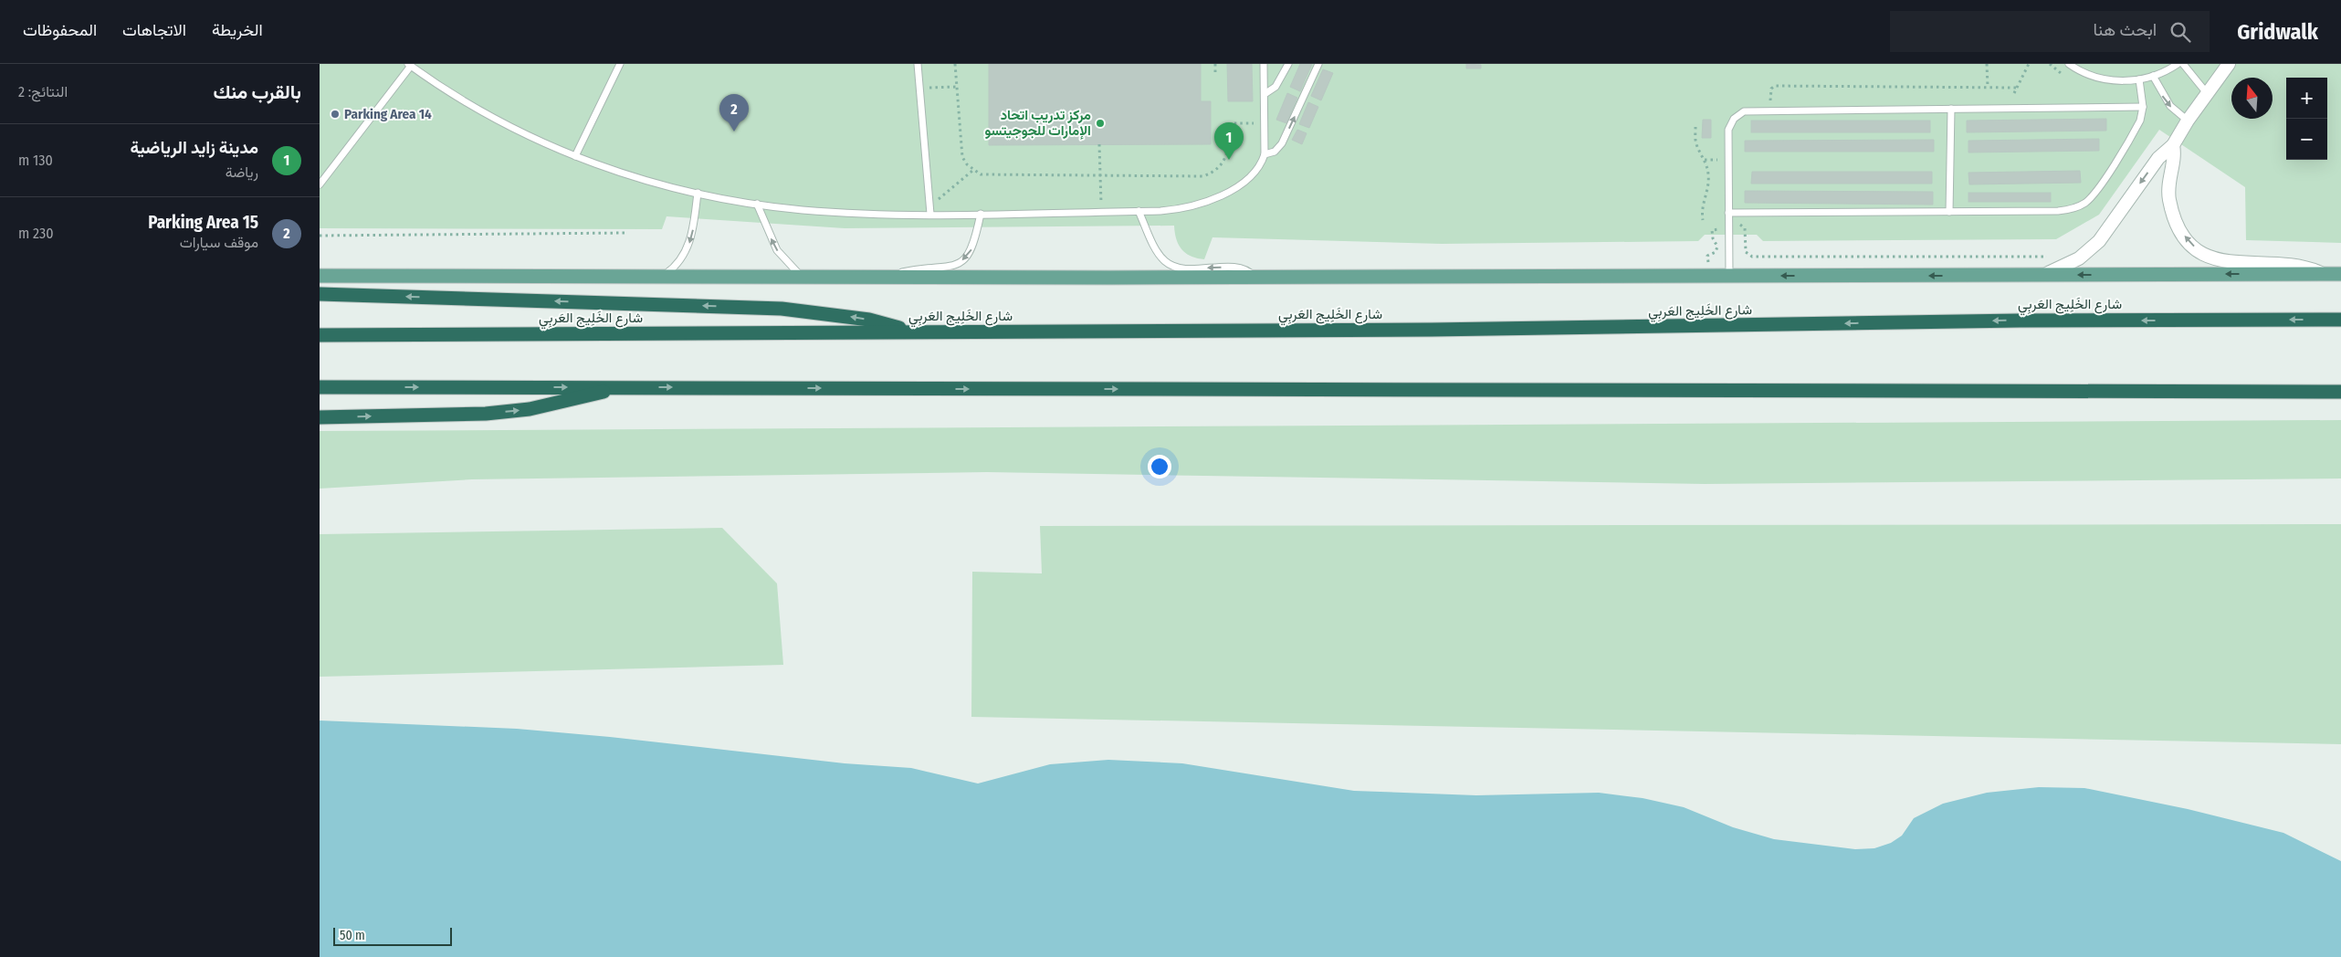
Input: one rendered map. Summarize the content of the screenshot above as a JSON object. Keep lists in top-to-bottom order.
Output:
{
  "streets": {
    "highway": ["شارع الخَلِيج العَربِي"]
  },
  "places": ["Parking Area 14", "مركز تدريب اتحاد الإمارات للجوجيتسو"],
  "scale_bar": "50 m",
  "north": "top",
  "page": {
    "header": "Gridwalk",
    "search": "ابحث هنا",
    "nav": ["الخريطة", "الاتجاهات", "المحفوظات"],
    "heading": ["بالقرب منك", "النتائج: 2"],
    "map_buttons": ["+", "−"],
    "pins": ["2", "1"],
    "list": [
      {
        "mark": "1",
        "name": "مدينة زايد الرياضية",
        "note": "رياضة",
        "value": "130 m"
      },
      {
        "mark": "2",
        "name": "Parking Area 15",
        "note": "موقف سيارات",
        "value": "230 m"
      }
    ],
    "scale": "50 m"
  }
}
